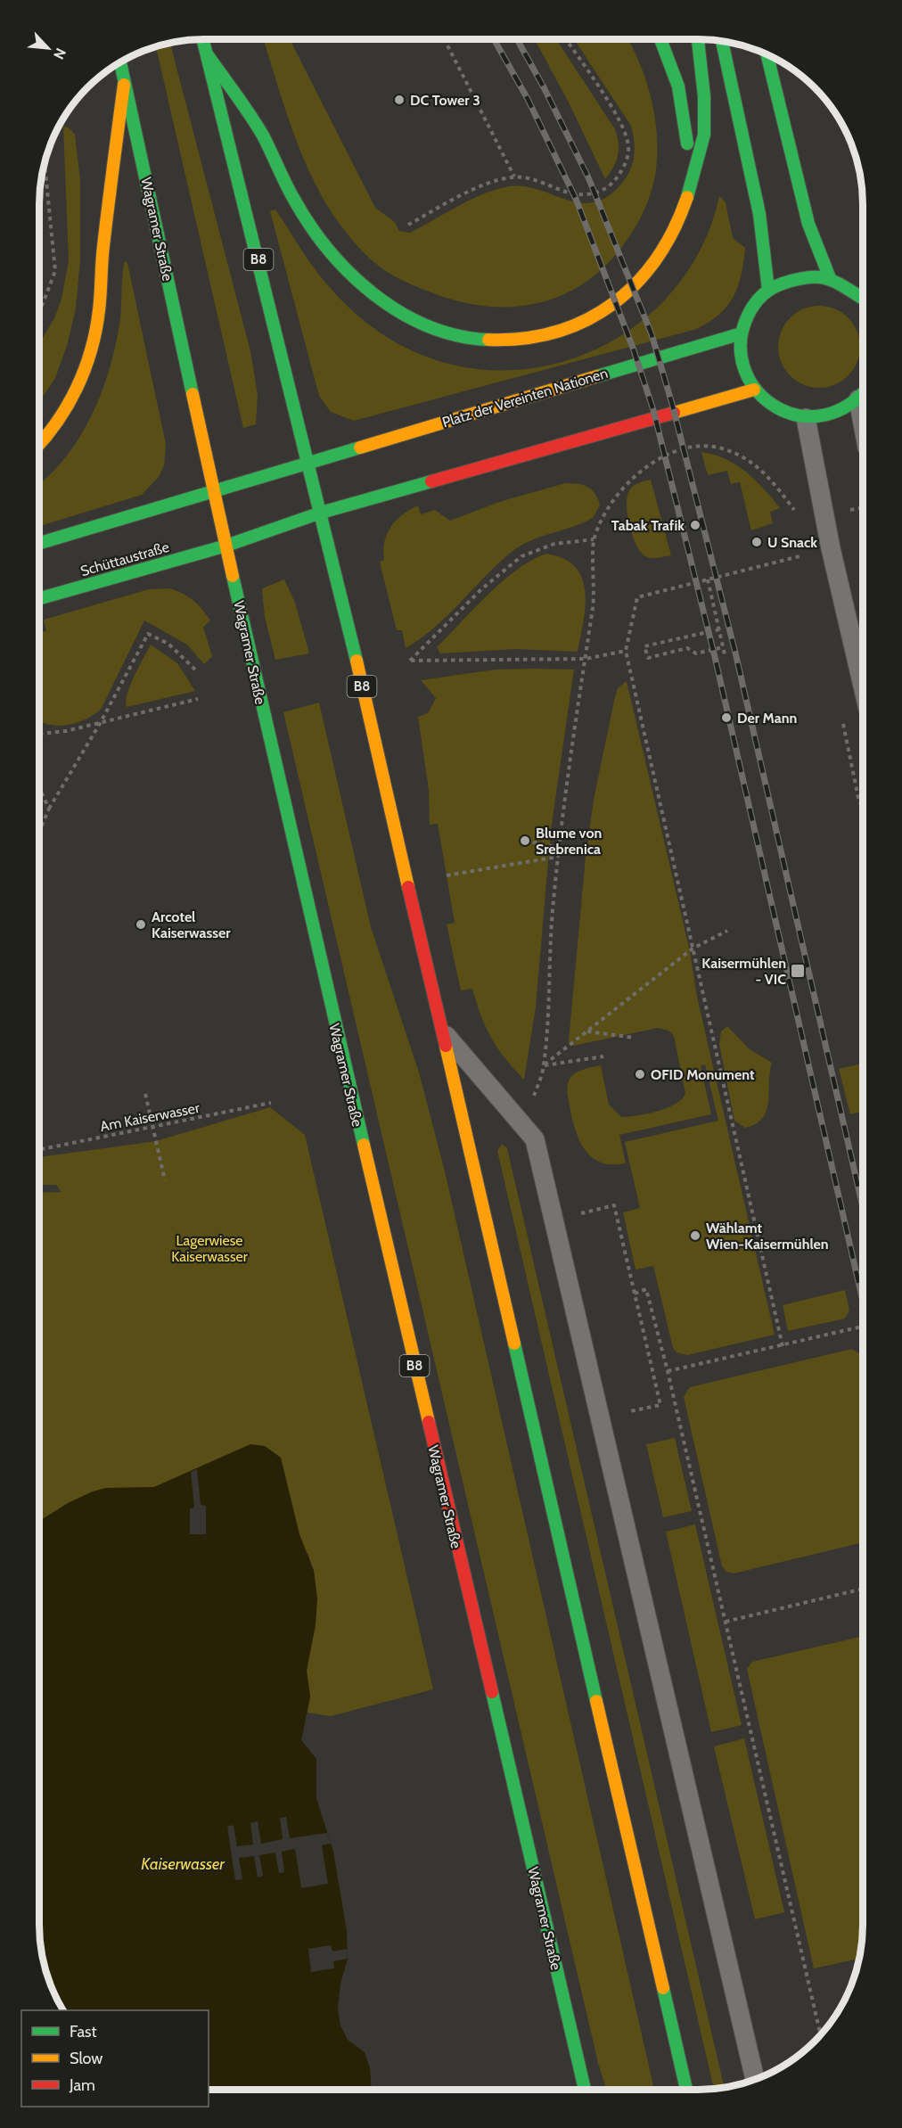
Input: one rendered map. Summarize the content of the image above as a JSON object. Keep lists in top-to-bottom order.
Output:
{
  "streets": {
    "main road": [
      "Wagramer Straße",
      "B8",
      "Platz der Vereinten Nationen",
      "Schüttaustraße"
    ],
    "path": ["Am Kaiserwasser"]
  },
  "crossings": [
    ["Wagramer Straße", "Platz der Vereinten Nationen"],
    ["Wagramer Straße", "Schüttaustraße"],
    ["B8", "Platz der Vereinten Nationen"],
    ["B8", "Schüttaustraße"]
  ],
  "water": ["Kaiserwasser"],
  "parks": ["Lagerwiese Kaiserwasser"],
  "places": {
    "other": [
      "DC Tower 3",
      "Tabak Trafik",
      "U Snack",
      "Der Mann",
      "Blume von Srebrenica",
      "Arcotel Kaiserwasser",
      "OFID Monument",
      "Wählamt Wien-Kaisermühlen"
    ],
    "transit": ["Kaisermühlen - VIC"]
  },
  "legend": ["Fast", "Slow", "Jam"],
  "north": "bottom right"
}
